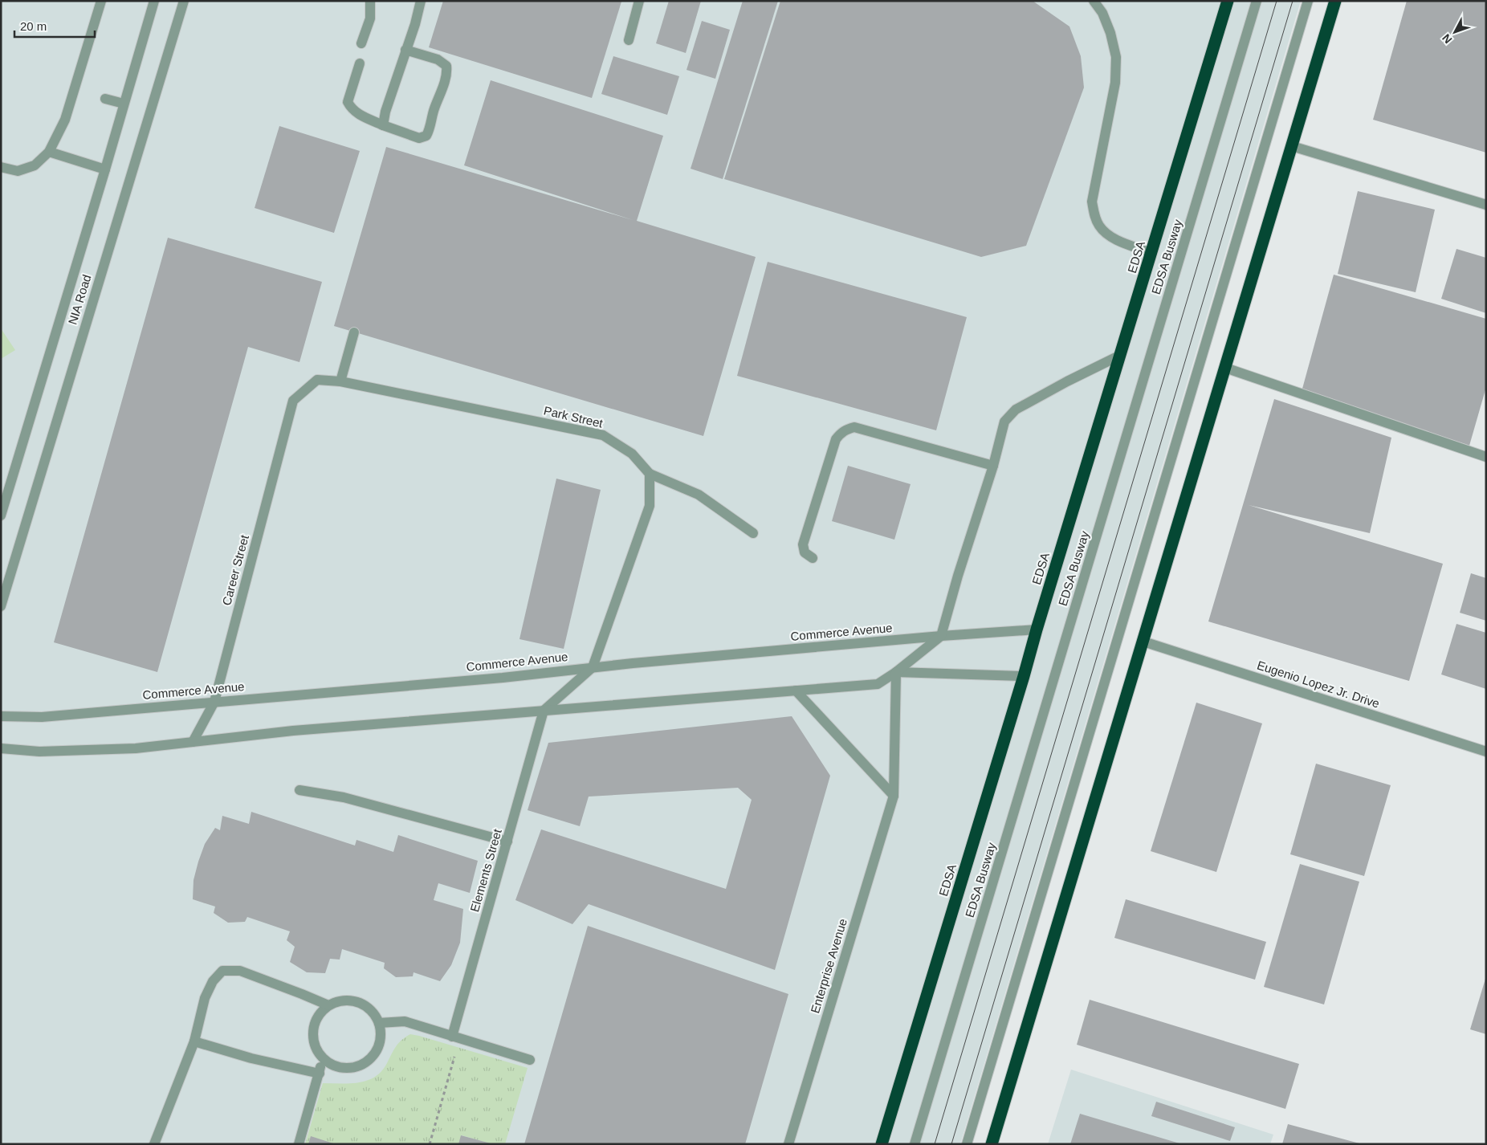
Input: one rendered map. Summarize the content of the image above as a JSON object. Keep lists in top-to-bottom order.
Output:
{
  "streets": {
    "highway": ["EDSA"],
    "street": [
      "EDSA Busway",
      "NIA Road",
      "Park Street",
      "Career Street",
      "Commerce Avenue",
      "Eugenio Lopez Jr. Drive",
      "Elements Street",
      "Enterprise Avenue"
    ]
  },
  "crossings": [
    ["EDSA", "Commerce Avenue"],
    ["Park Street", "Career Street"],
    ["Career Street", "Commerce Avenue"]
  ],
  "scale_bar": "20 m",
  "north": "bottom left"
}
